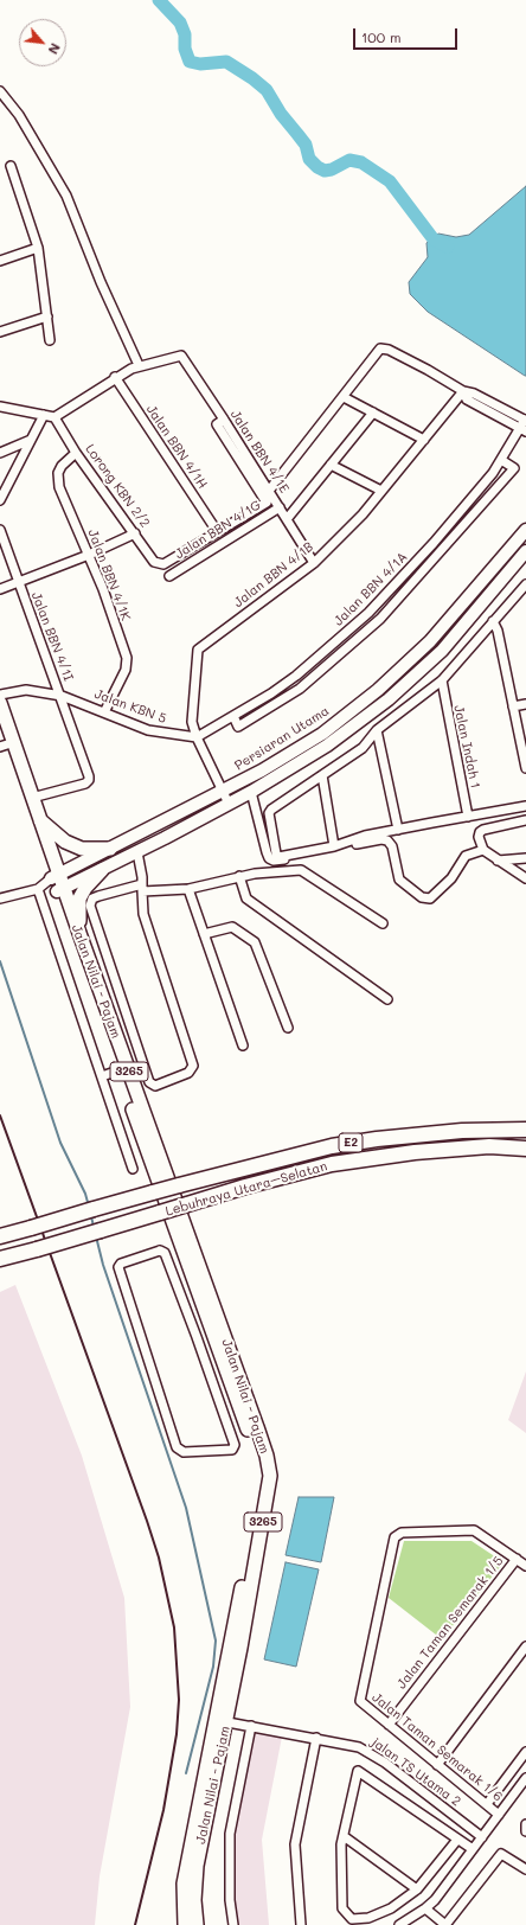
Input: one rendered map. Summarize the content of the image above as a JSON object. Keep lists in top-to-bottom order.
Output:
{
  "streets": {
    "highway": ["E2", "Lebuhraya Utara–Selatan"],
    "main road": ["Persiaran Utama", "Jalan Nilai - Pajam", "3265"],
    "street": [
      "Jalan BBN 4/1H",
      "Jalan BBN 4/1E",
      "Lorong KBN 2/2",
      "Jalan BBN 4/1G",
      "Jalan BBN 4/1K",
      "Jalan BBN 4/1B",
      "Jalan BBN 4/1A",
      "Jalan BBN 4/1I",
      "Jalan KBN 5",
      "Jalan Indah 1",
      "Jalan Taman Semarak 1/5",
      "Jalan Taman Semarak 1/6",
      "jalan TS Utama 2"
    ]
  },
  "crossings": [
    ["Jalan BBN 4/1H", "Lorong KBN 2/2"],
    ["Jalan BBN 4/1E", "Jalan BBN 4/1G"],
    ["Jalan BBN 4/1E", "Jalan BBN 4/1B"],
    ["Lorong KBN 2/2", "Jalan BBN 4/1K"],
    ["Jalan BBN 4/1K", "Jalan KBN 5"],
    ["Jalan BBN 4/1B", "Jalan BBN 4/1A"],
    ["Jalan BBN 4/1B", "Jalan KBN 5"],
    ["Jalan BBN 4/1B", "Persiaran Utama"],
    ["Jalan BBN 4/1A", "Jalan KBN 5"],
    ["Jalan BBN 4/1I", "Jalan KBN 5"],
    ["Jalan BBN 4/1I", "3265"],
    ["Persiaran Utama", "3265"],
    ["Jalan Nilai - Pajam", "3265"],
    ["Jalan Nilai - Pajam", "jalan TS Utama 2"],
    ["Jalan Taman Semarak 1/5", "Jalan Taman Semarak 1/6"]
  ],
  "scale_bar": "100 m",
  "north": "bottom right"
}
